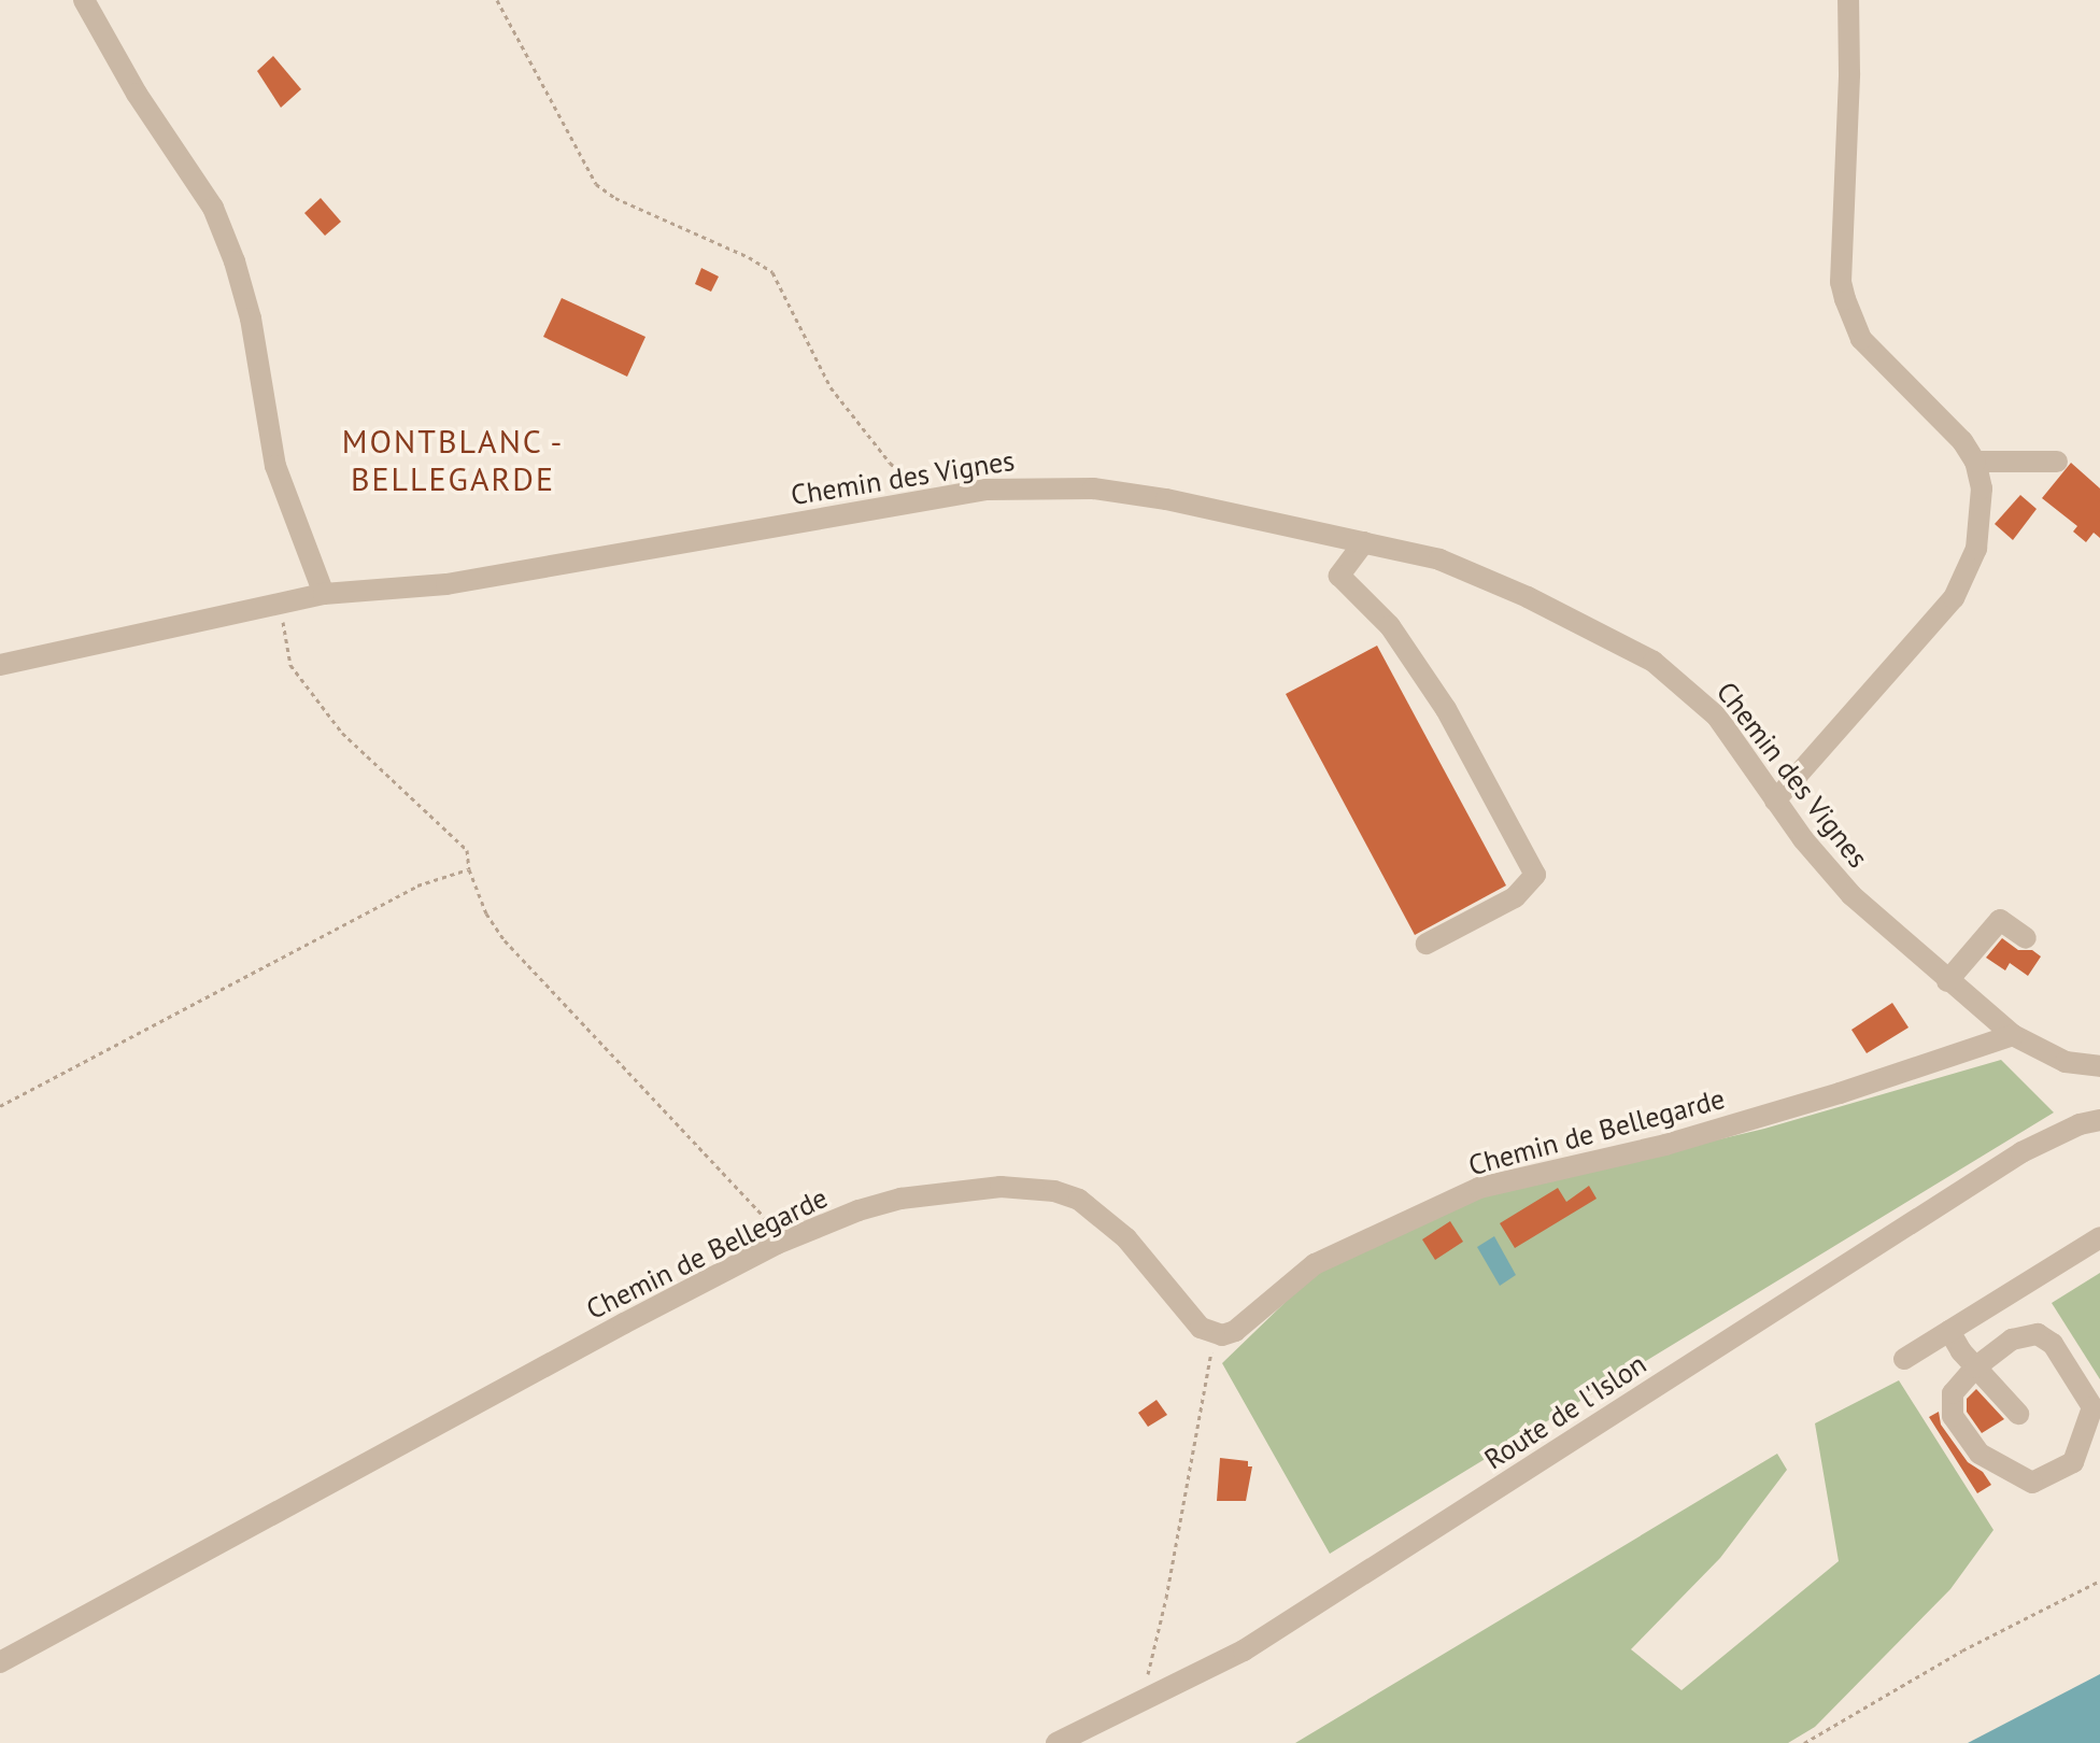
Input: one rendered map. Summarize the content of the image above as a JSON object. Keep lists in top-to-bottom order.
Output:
{
  "streets": {
    "street": ["Chemin des Vignes", "Chemin de Bellegarde", "Route de l'Islon"]
  },
  "crossings": [
    ["Chemin des Vignes", "Chemin de Bellegarde"]
  ],
  "districts": ["MONTBLANC - BELLEGARDE"]
}
